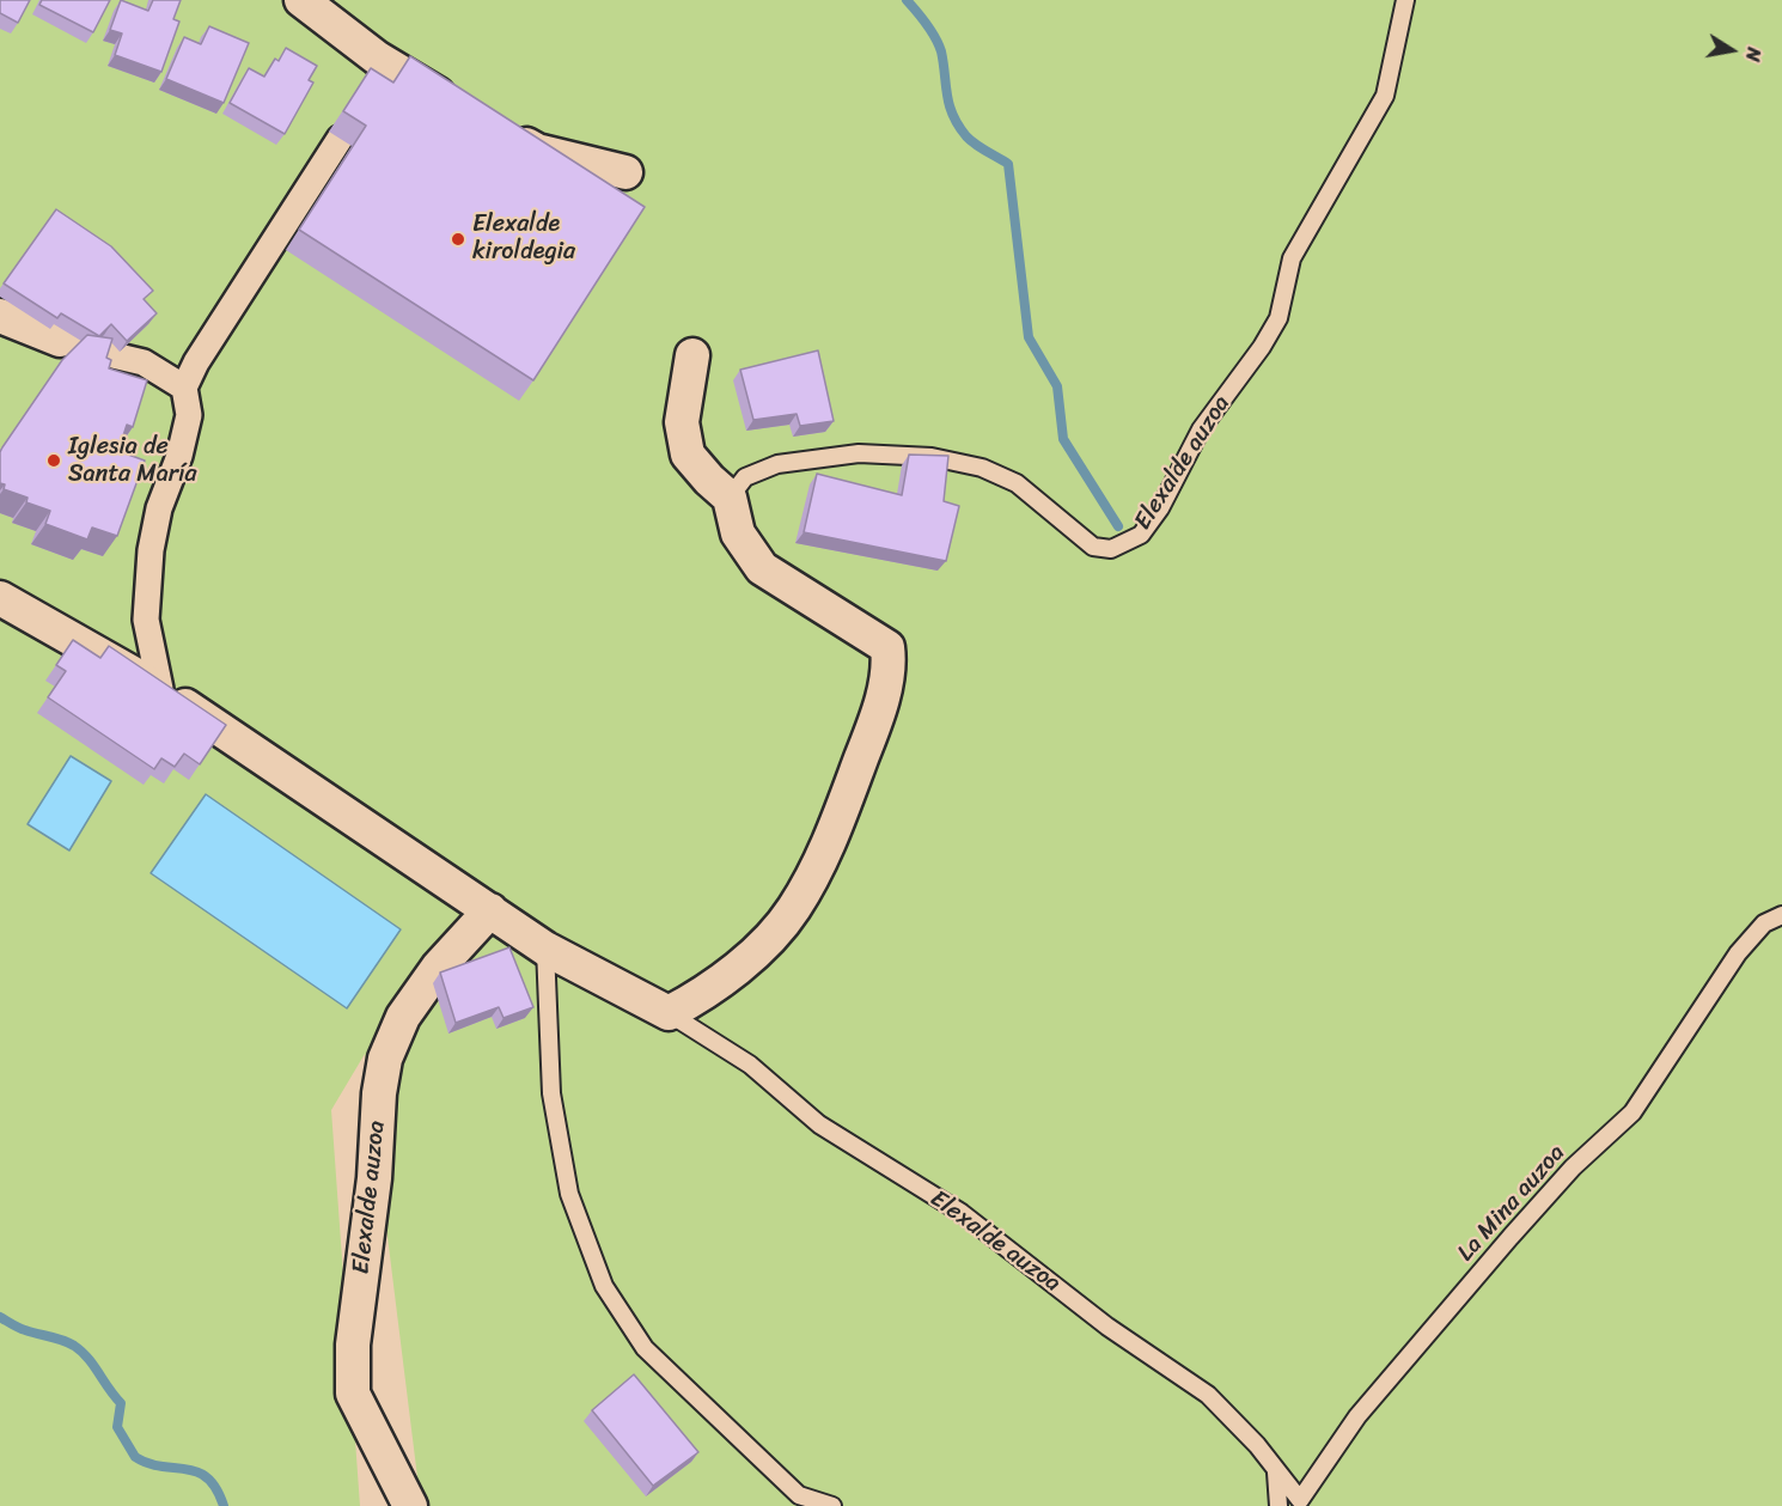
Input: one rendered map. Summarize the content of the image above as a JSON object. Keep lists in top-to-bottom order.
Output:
{
  "streets": {
    "street": ["Elexalde auzoa"],
    "lane": ["La Mina auzoa"]
  },
  "crossings": [
    ["Elexalde auzoa", "La Mina auzoa"]
  ],
  "places": ["Elexalde kiroldegia", "Iglesia de Santa María"],
  "north": "right"
}
